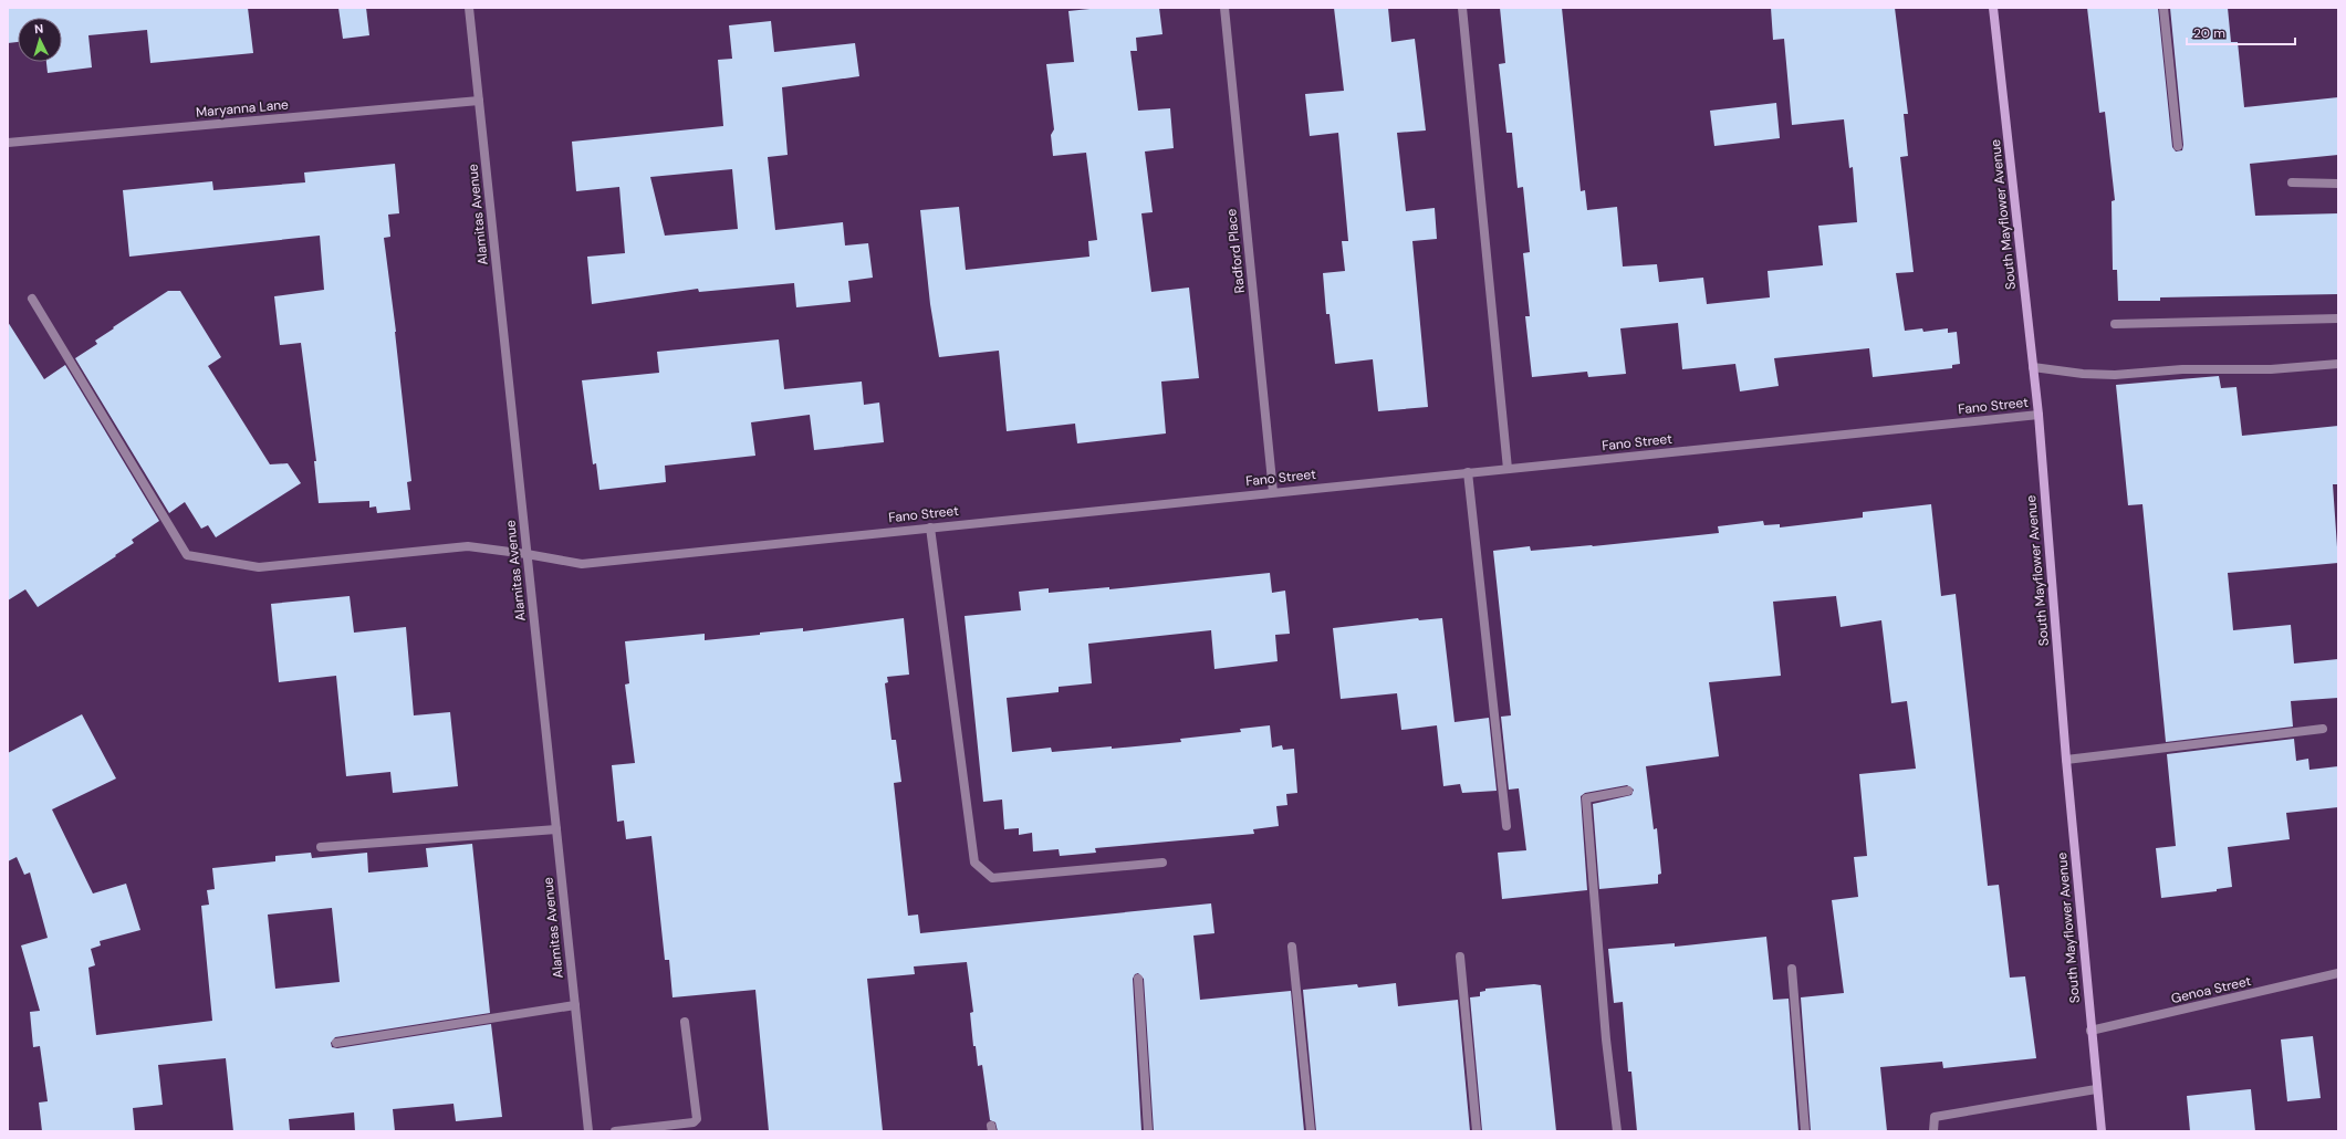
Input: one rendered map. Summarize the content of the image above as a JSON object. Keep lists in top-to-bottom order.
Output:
{
  "streets": {
    "street": [
      "Maryanna Lane",
      "Alamitas Avenue",
      "South Mayflower Avenue",
      "Radford Place",
      "Fano Street",
      "Genoa Street"
    ]
  },
  "crossings": [
    ["Maryanna Lane", "Alamitas Avenue"],
    ["Alamitas Avenue", "Fano Street"],
    ["South Mayflower Avenue", "Fano Street"],
    ["South Mayflower Avenue", "Genoa Street"],
    ["Radford Place", "Fano Street"]
  ],
  "scale_bar": "20 m",
  "north": "top"
}
